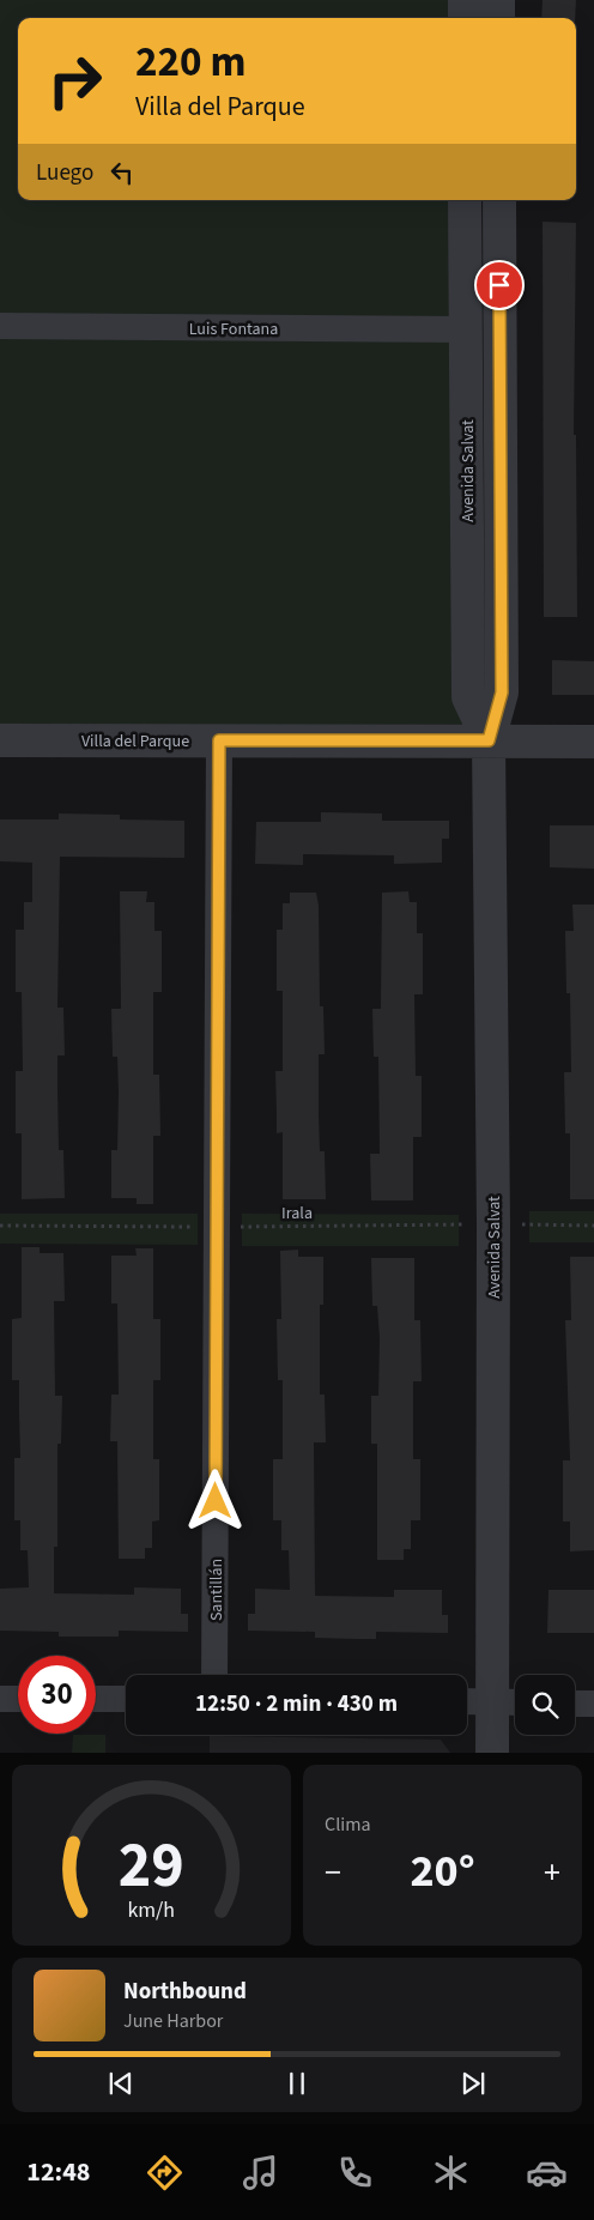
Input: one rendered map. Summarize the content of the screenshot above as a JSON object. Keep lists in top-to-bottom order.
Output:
{
  "streets": {
    "street": [
      "Luis Fontana",
      "Avenida Salvat",
      "Villa del Parque",
      "Santillán"
    ],
    "path": ["Irala"]
  },
  "crossings": [
    ["Luis Fontana", "Avenida Salvat"],
    ["Avenida Salvat", "Villa del Parque"],
    ["Avenida Salvat", "Irala"],
    ["Villa del Parque", "Santillán"],
    ["Irala", "Santillán"]
  ],
  "page": {
    "turn": ["220 m", "Villa del Parque"],
    "then": "Luego",
    "limit": "30",
    "trip": "12:50 · 2 min · 430 m",
    "tile": "Clima",
    "heat": ["−", "20°", "+"],
    "song": ["Northbound", "June Harbor"],
    "tabs": "12:48",
    "gauge": ["29", "km/h"]
  }
}
